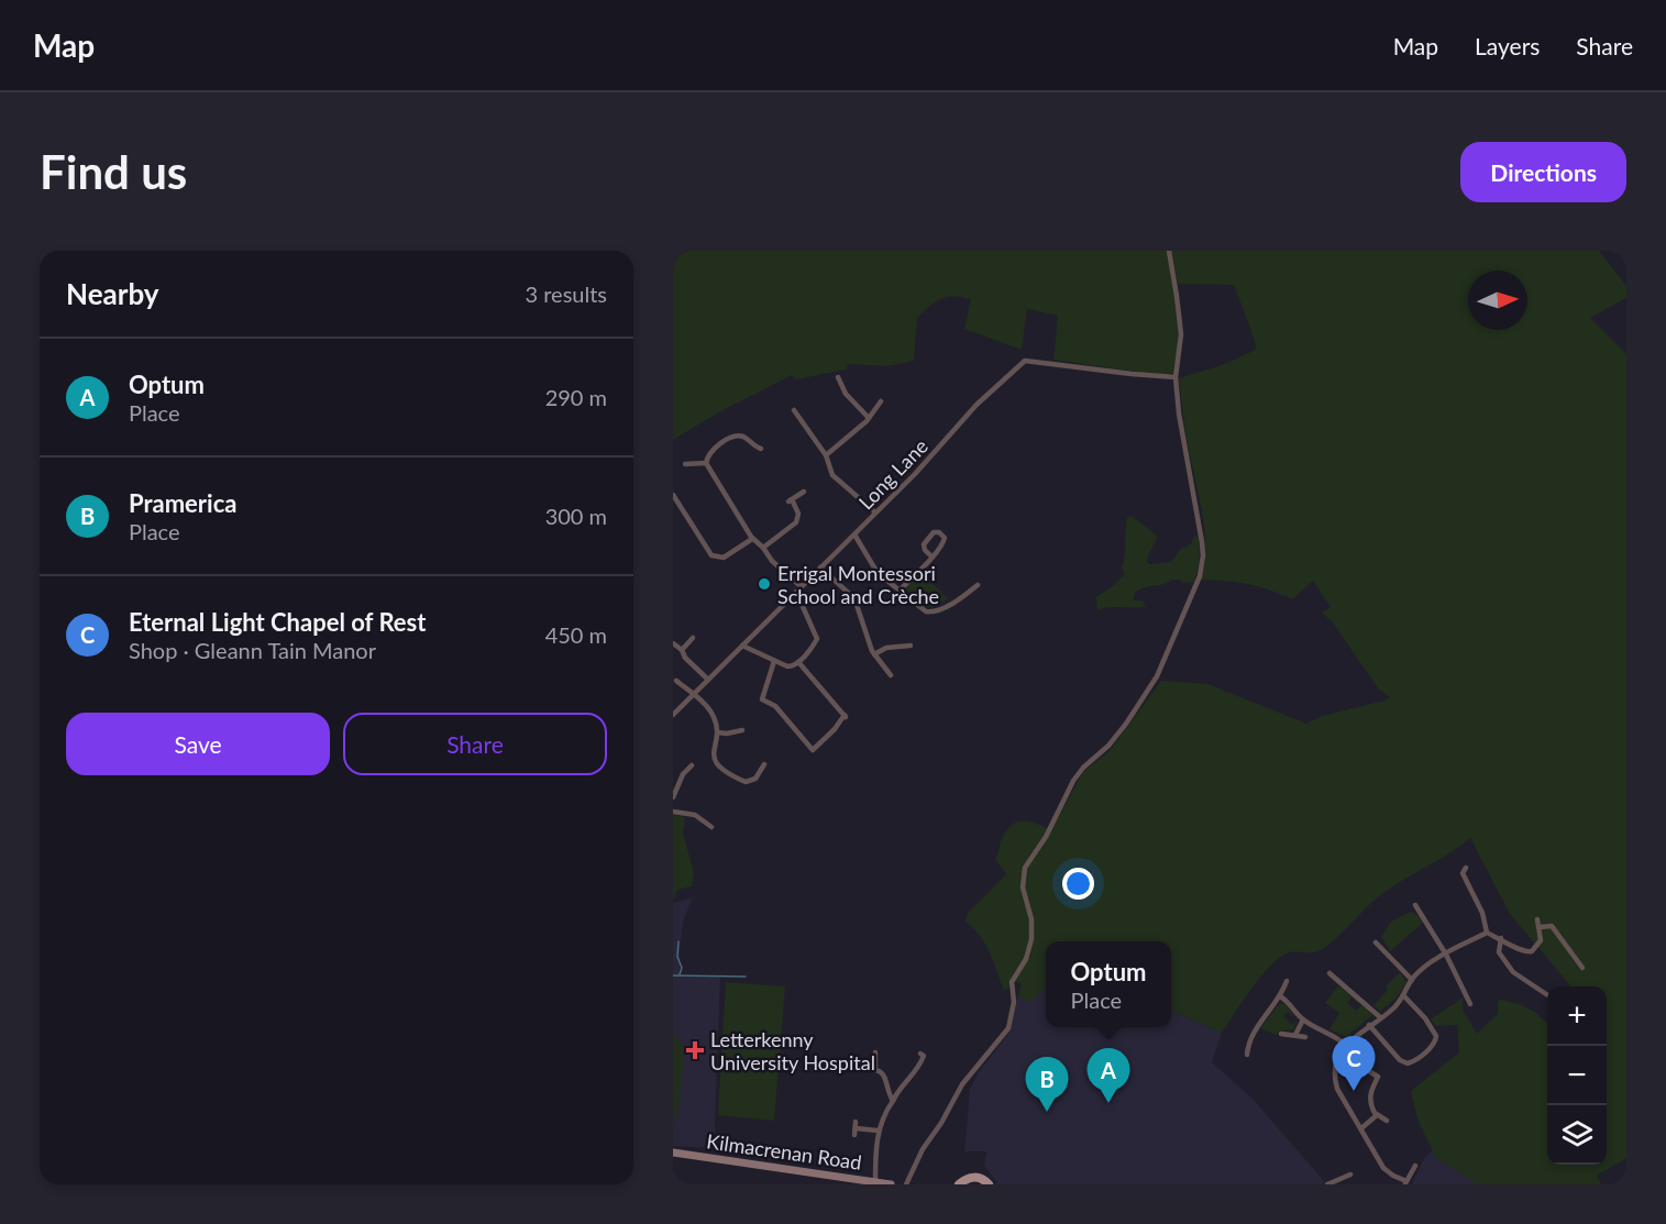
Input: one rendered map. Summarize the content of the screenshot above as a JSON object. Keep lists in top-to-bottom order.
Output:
{
  "streets": {
    "main road": ["Kilmacrenan Road"],
    "street": ["Long Lane"]
  },
  "places": {
    "other": ["Errigal Montessori School and Crèche"],
    "health": ["Letterkenny University Hospital"]
  },
  "north": "right",
  "page": {
    "header": "Map",
    "nav": ["Map", "Layers", "Share"],
    "buttons": [
      "Directions",
      ["Save", "Share"]
    ],
    "title": "Find us",
    "heading": ["Nearby", "3 results"],
    "list": [
      {
        "mark": "A",
        "name": "Optum",
        "note": "Place",
        "value": "290 m"
      },
      {
        "mark": "B",
        "name": "Pramerica",
        "note": "Place",
        "value": "300 m"
      },
      {
        "mark": "C",
        "name": "Eternal Light Chapel of Rest",
        "note": "Shop · Gleann Tain Manor",
        "value": "450 m"
      }
    ],
    "popup": ["Optum", "Place"],
    "map_buttons": ["+", "−"],
    "pins": ["C", "A", "B"]
  }
}
